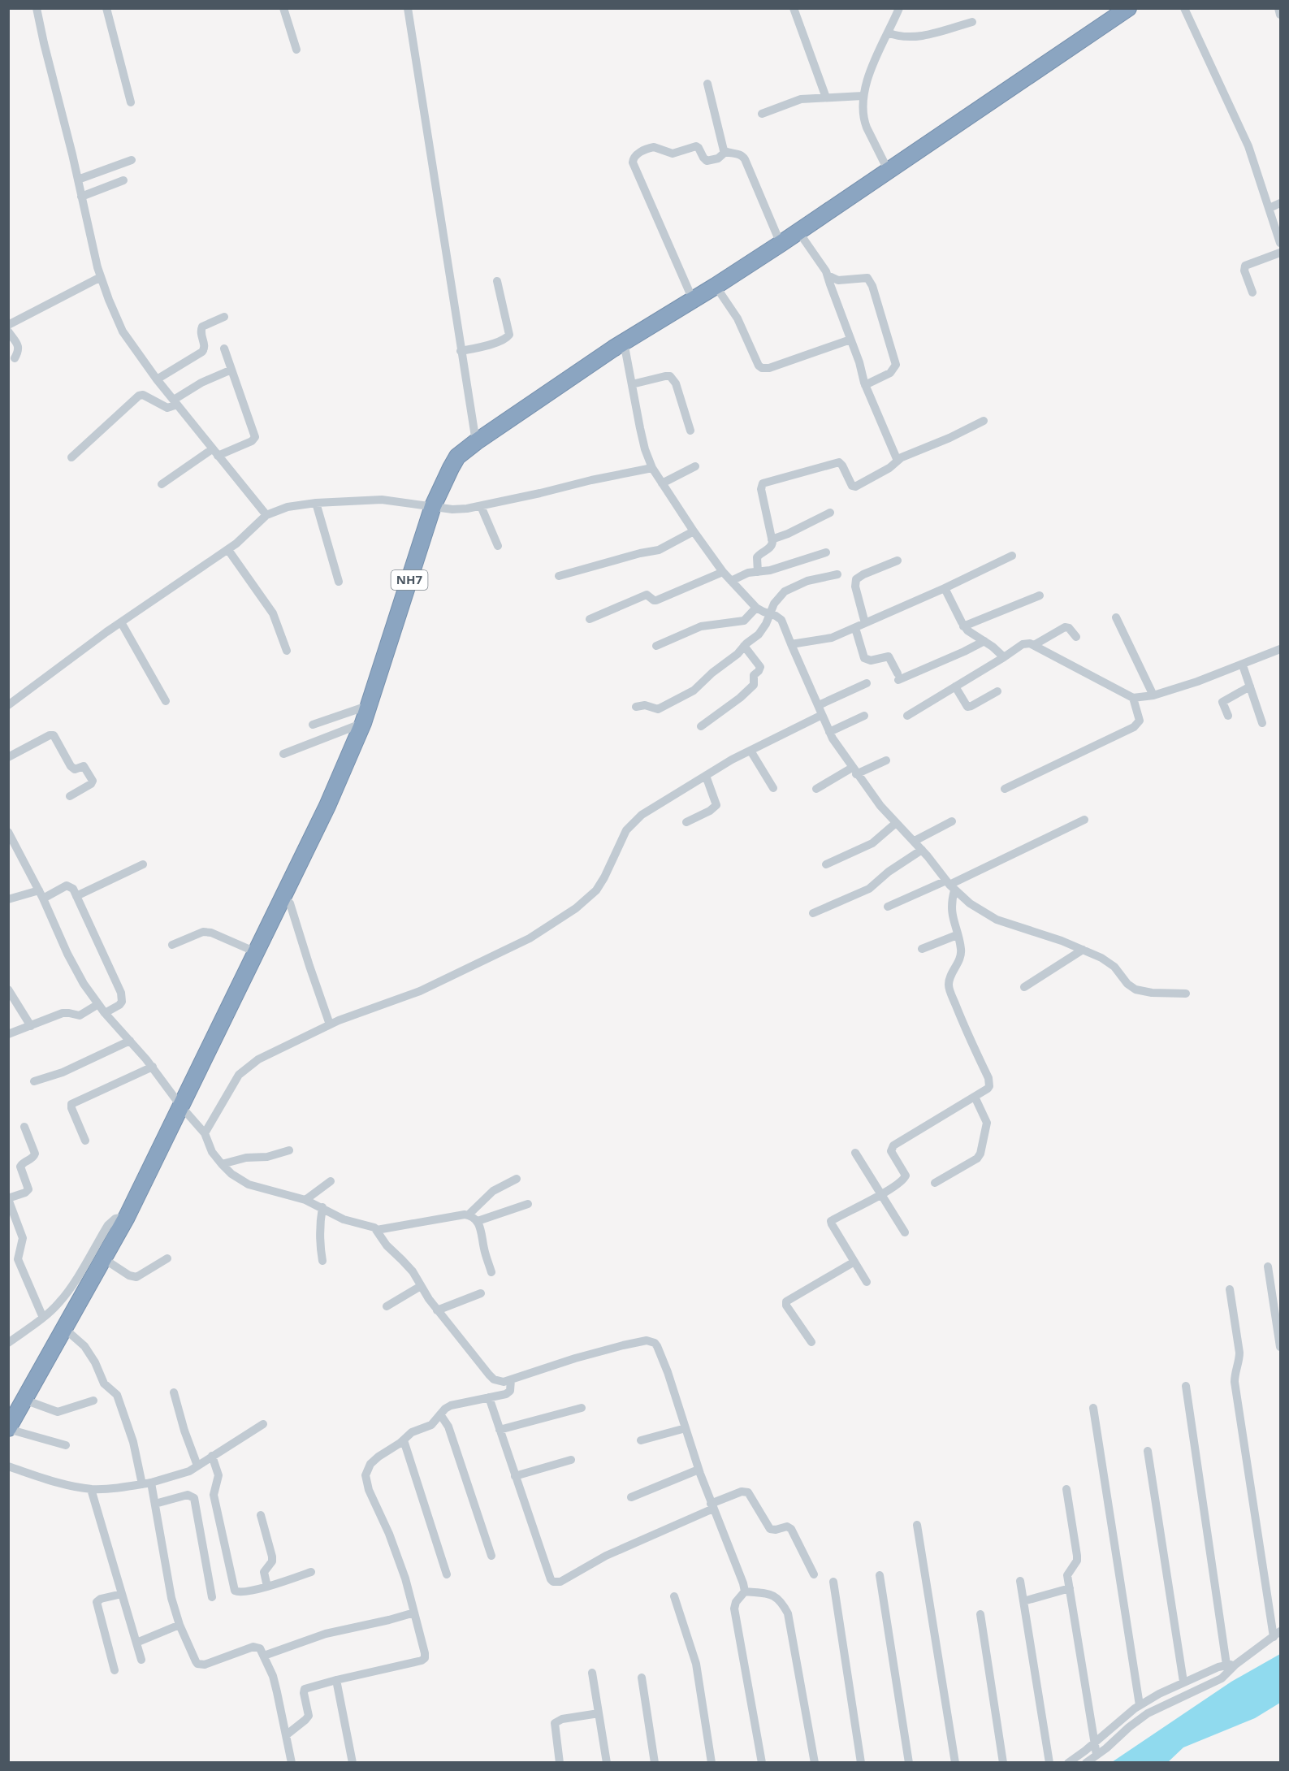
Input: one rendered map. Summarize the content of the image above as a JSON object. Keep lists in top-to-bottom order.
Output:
{
  "streets": {
    "highway": ["NH7"]
  }
}
